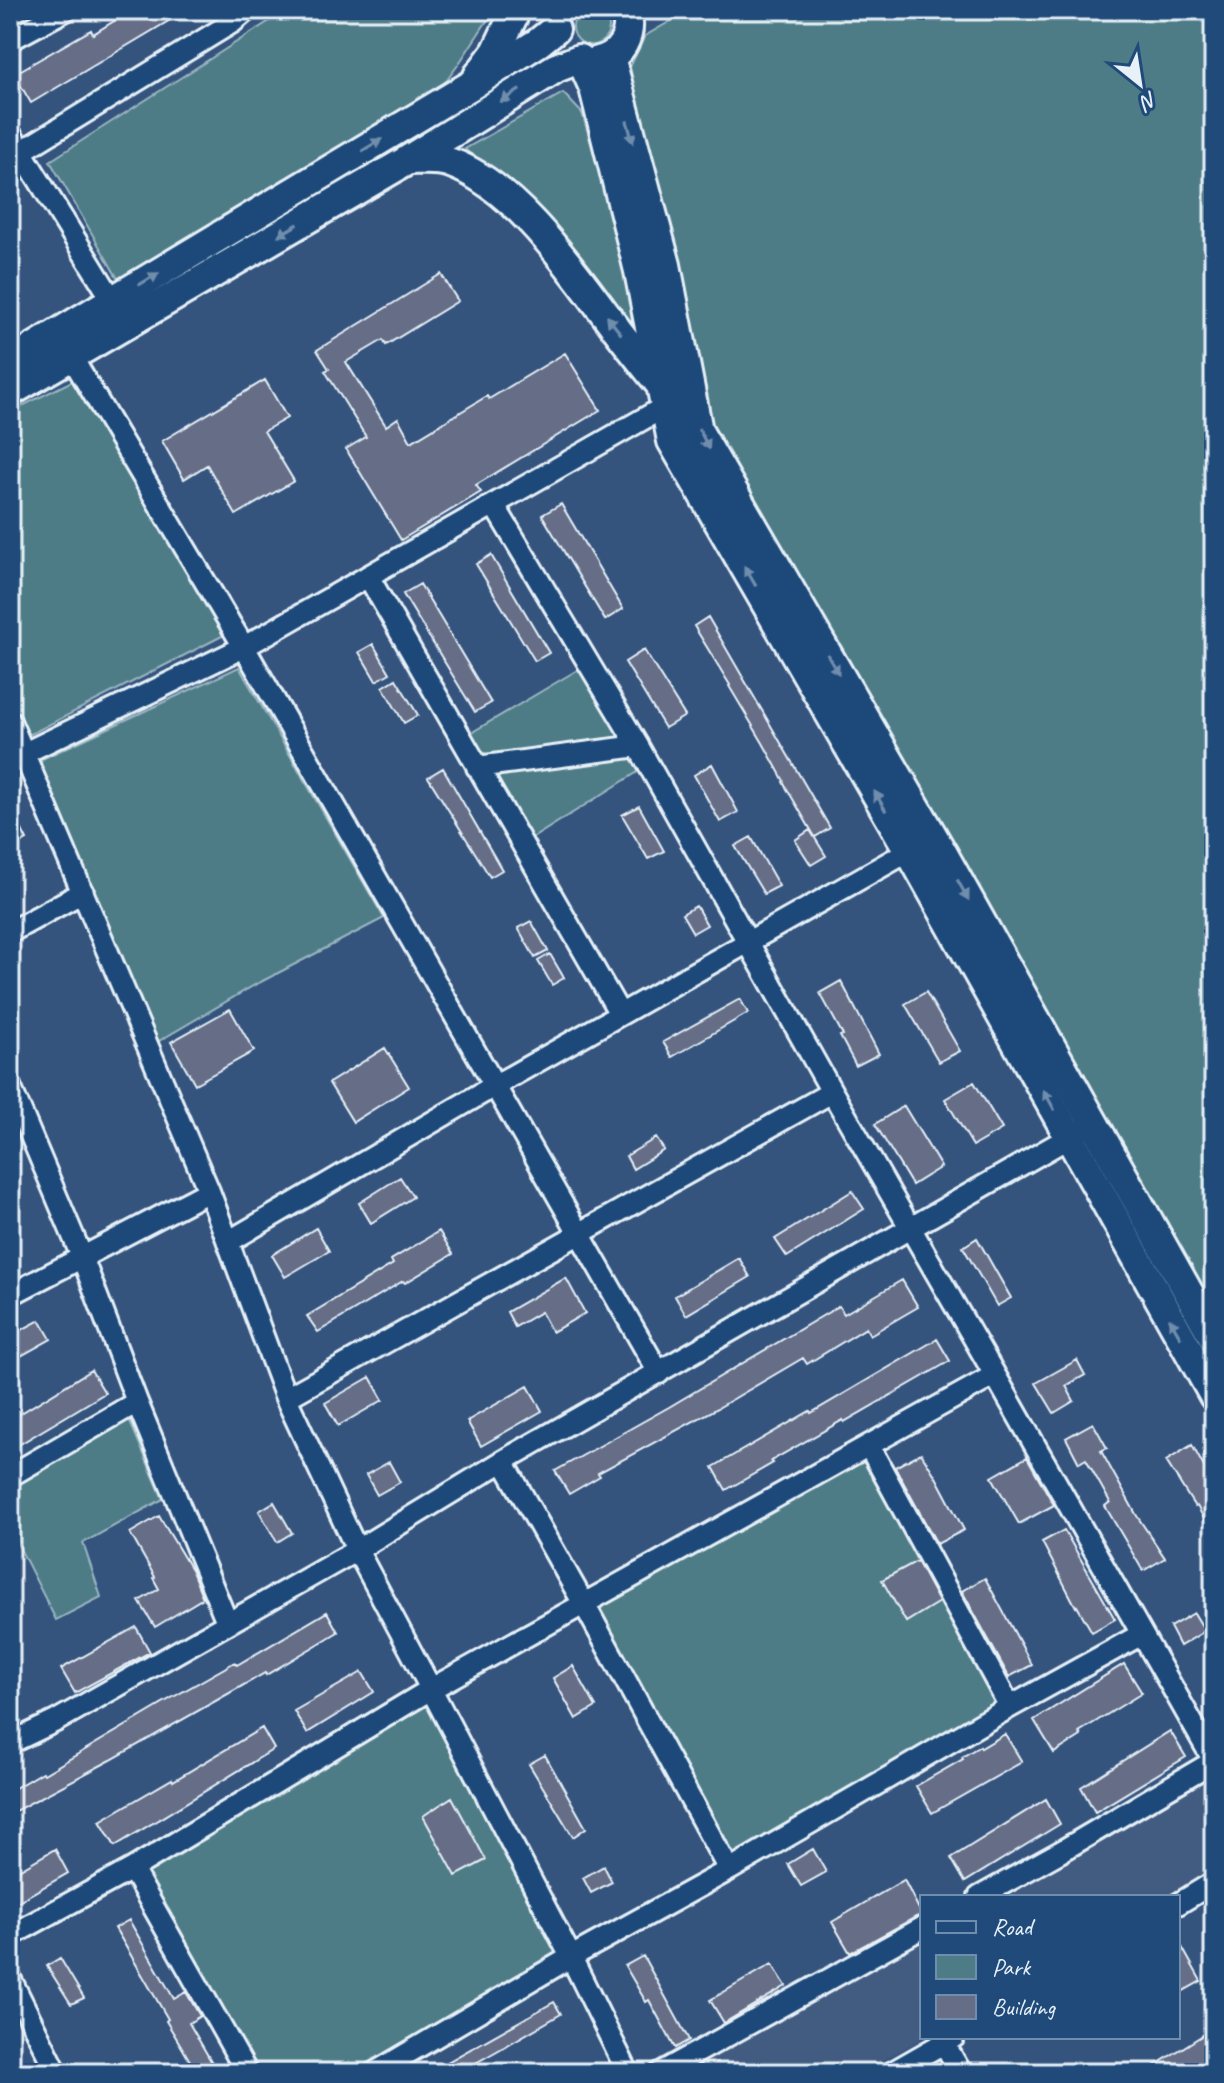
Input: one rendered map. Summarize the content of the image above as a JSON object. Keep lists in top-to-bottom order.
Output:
{
  "legend": ["Road", "Park", "Building"],
  "north": "bottom right"
}
